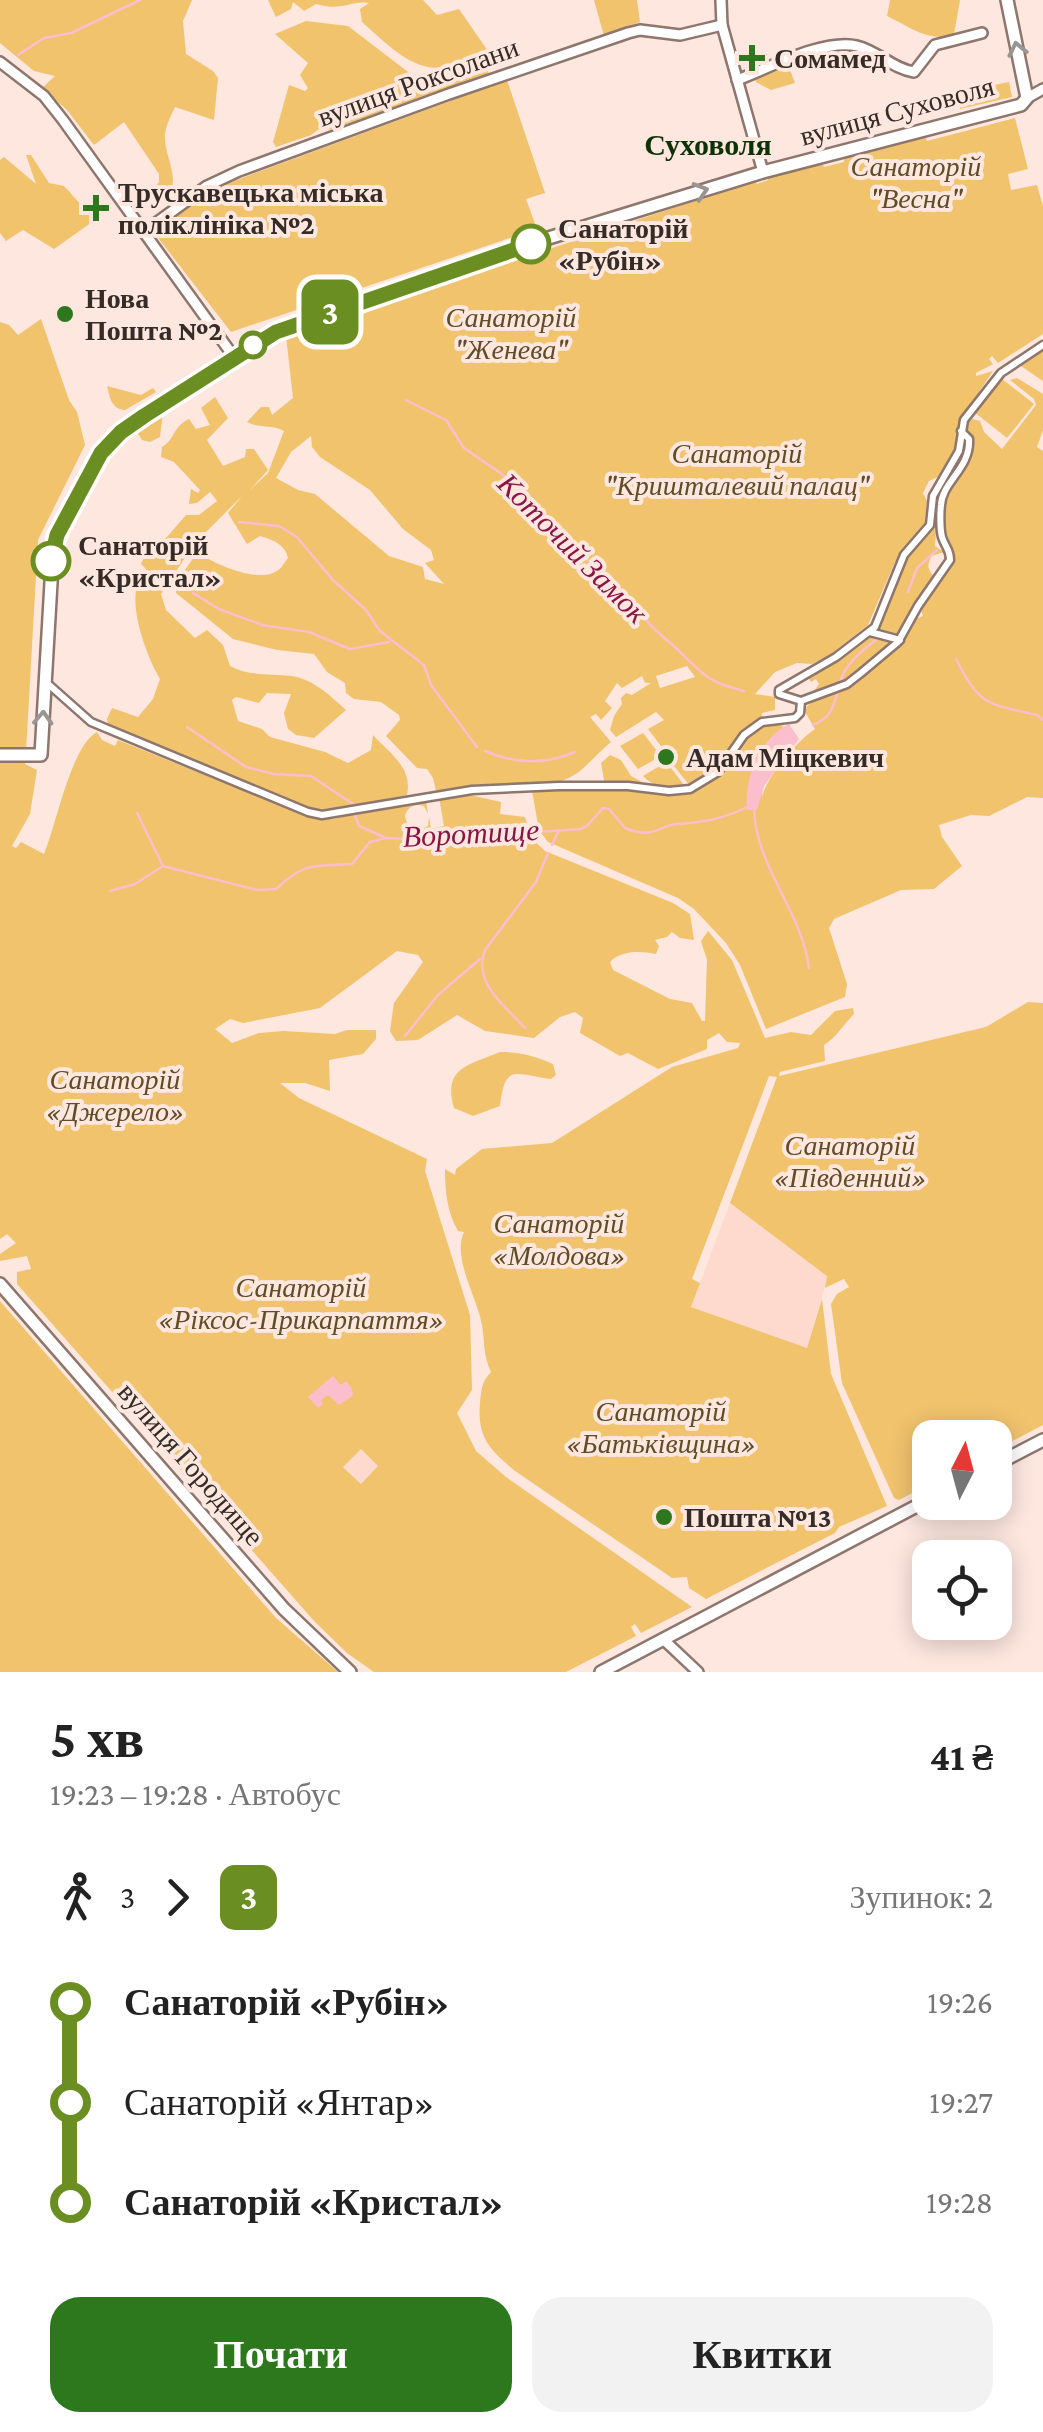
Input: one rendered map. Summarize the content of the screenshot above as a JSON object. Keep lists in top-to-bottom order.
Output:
{
  "streets": {
    "street": ["вулиця Роксолани", "вулиця Суховоля", "вулиця Городище"]
  },
  "one_way": ["вулиця Суховоля"],
  "districts": ["Суховоля"],
  "water": ["Коточий Замок", "Воротище"],
  "parks": [
    "Санаторій \"Весна\"",
    "Санаторій \"Женева\"",
    "Санаторій \"Кришталевий палац\"",
    "Санаторій «Джерело»",
    "Санаторій «Південний»",
    "Санаторій «Молдова»",
    "Санаторій «Ріксос-Прикарпаття»",
    "Санаторій «Батьківщина»"
  ],
  "places": {
    "health": ["Сомамед", "Трускавецька міська поліклініка №2"],
    "other": [
      "Санаторій «Рубін»",
      "Нова Пошта №2",
      "Санаторій «Кристал»",
      "Адам Міцкевич",
      "Пошта №13"
    ]
  },
  "lines": ["bus line 3"],
  "north": "top",
  "page": {
    "on_map": "3",
    "heading": ["5 хв", "19:23 – 19:28 · Автобус", "41 ₴"],
    "legs": ["3", "3", "Зупинок: 2"],
    "list": [
      {
        "name": "Санаторій «Рубін»",
        "value": "19:26"
      },
      {
        "name": "Санаторій «Янтар»",
        "value": "19:27"
      },
      {
        "name": "Санаторій «Кристал»",
        "value": "19:28"
      }
    ],
    "buttons": ["Почати", "Квитки"]
  }
}
